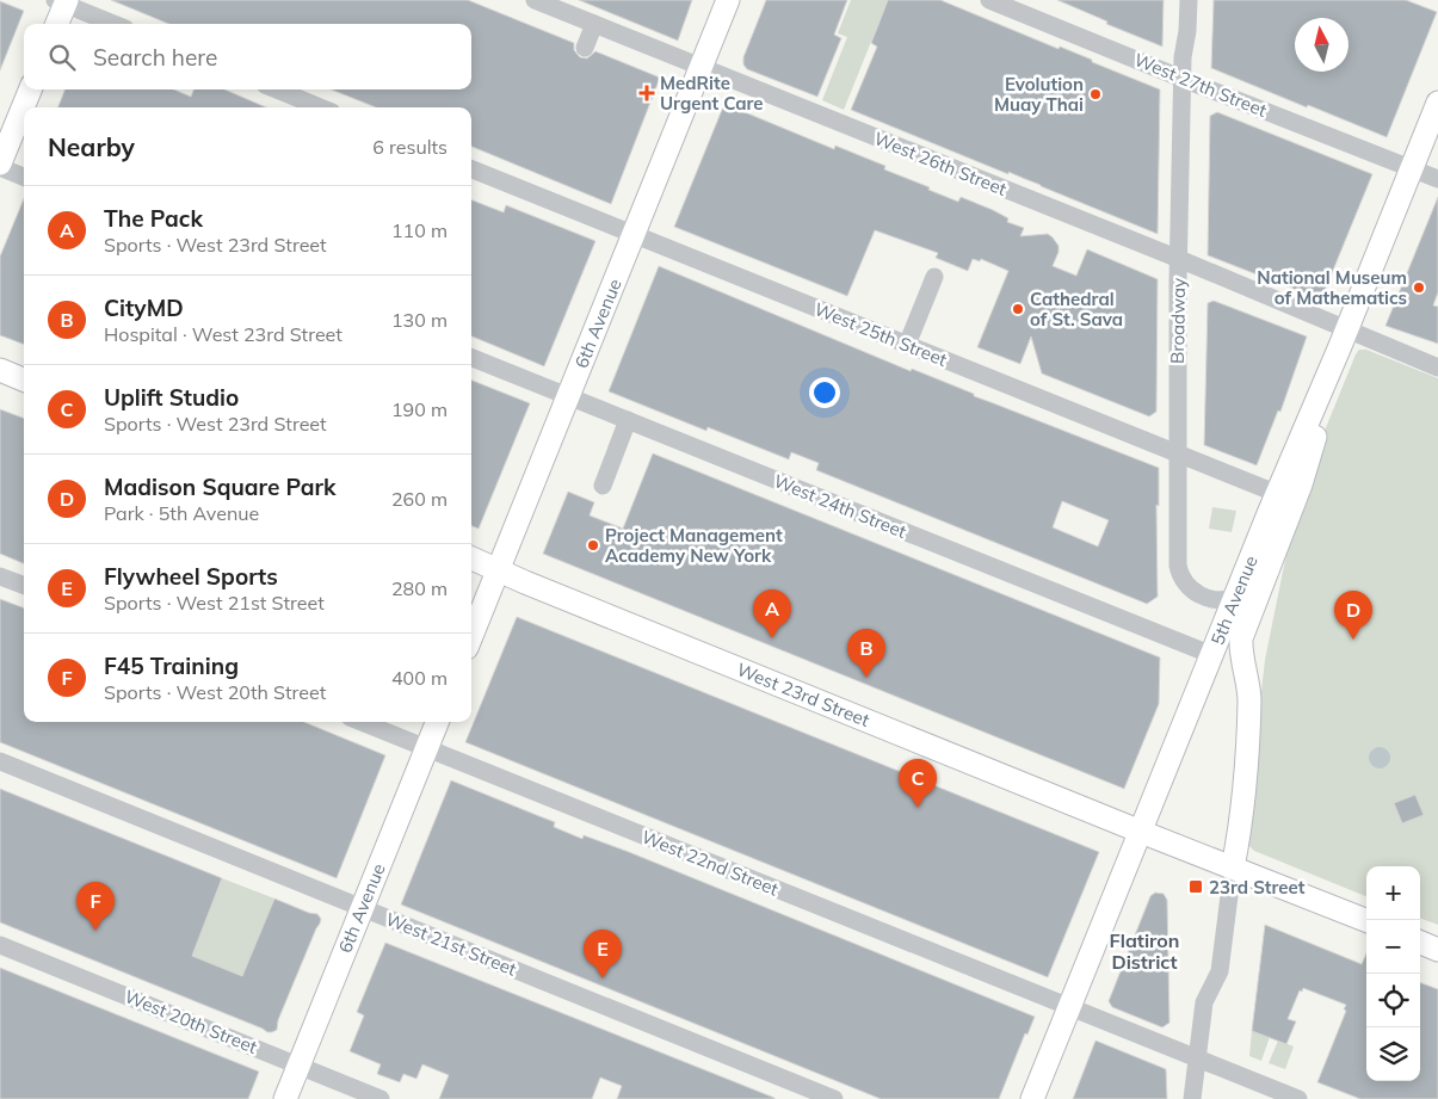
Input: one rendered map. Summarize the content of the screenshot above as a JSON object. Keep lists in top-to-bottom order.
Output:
{
  "streets": {
    "main road": ["6th Avenue", "5th Avenue", "West 23rd Street"],
    "street": [
      "West 27th Street",
      "West 26th Street",
      "Broadway",
      "West 25th Street",
      "West 24th Street",
      "West 22nd Street",
      "West 21st Street",
      "West 20th Street"
    ]
  },
  "crossings": [
    ["West 27th Street", "Broadway"],
    ["West 27th Street", "5th Avenue"],
    ["West 26th Street", "Broadway"],
    ["West 26th Street", "6th Avenue"],
    ["West 26th Street", "5th Avenue"],
    ["Broadway", "West 25th Street"],
    ["Broadway", "5th Avenue"],
    ["6th Avenue", "West 25th Street"],
    ["6th Avenue", "West 24th Street"],
    ["6th Avenue", "West 23rd Street"],
    ["6th Avenue", "West 22nd Street"],
    ["6th Avenue", "West 21st Street"],
    ["6th Avenue", "West 20th Street"],
    ["West 25th Street", "5th Avenue"],
    ["West 24th Street", "5th Avenue"],
    ["5th Avenue", "West 23rd Street"],
    ["5th Avenue", "West 22nd Street"]
  ],
  "districts": ["Flatiron District"],
  "places": {
    "health": ["MedRite Urgent Care"],
    "other": [
      "Evolution Muay Thai",
      "National Museum of Mathematics",
      "Cathedral of St. Sava",
      "Project Management Academy New York"
    ],
    "transit": ["23rd Street"]
  },
  "north": "top",
  "page": {
    "search": "Search here",
    "heading": ["Nearby", "6 results"],
    "list": [
      {
        "mark": "A",
        "name": "The Pack",
        "note": "Sports · West 23rd Street",
        "value": "110 m"
      },
      {
        "mark": "B",
        "name": "CityMD",
        "note": "Hospital · West 23rd Street",
        "value": "130 m"
      },
      {
        "mark": "C",
        "name": "Uplift Studio",
        "note": "Sports · West 23rd Street",
        "value": "190 m"
      },
      {
        "mark": "D",
        "name": "Madison Square Park",
        "note": "Park · 5th Avenue",
        "value": "260 m"
      },
      {
        "mark": "E",
        "name": "Flywheel Sports",
        "note": "Sports · West 21st Street",
        "value": "280 m"
      },
      {
        "mark": "F",
        "name": "F45 Training",
        "note": "Sports · West 20th Street",
        "value": "400 m"
      }
    ],
    "pins": [
      "A",
      "D",
      "B",
      "C",
      "F",
      "E"
    ],
    "map_buttons": ["+", "−"]
  }
}
